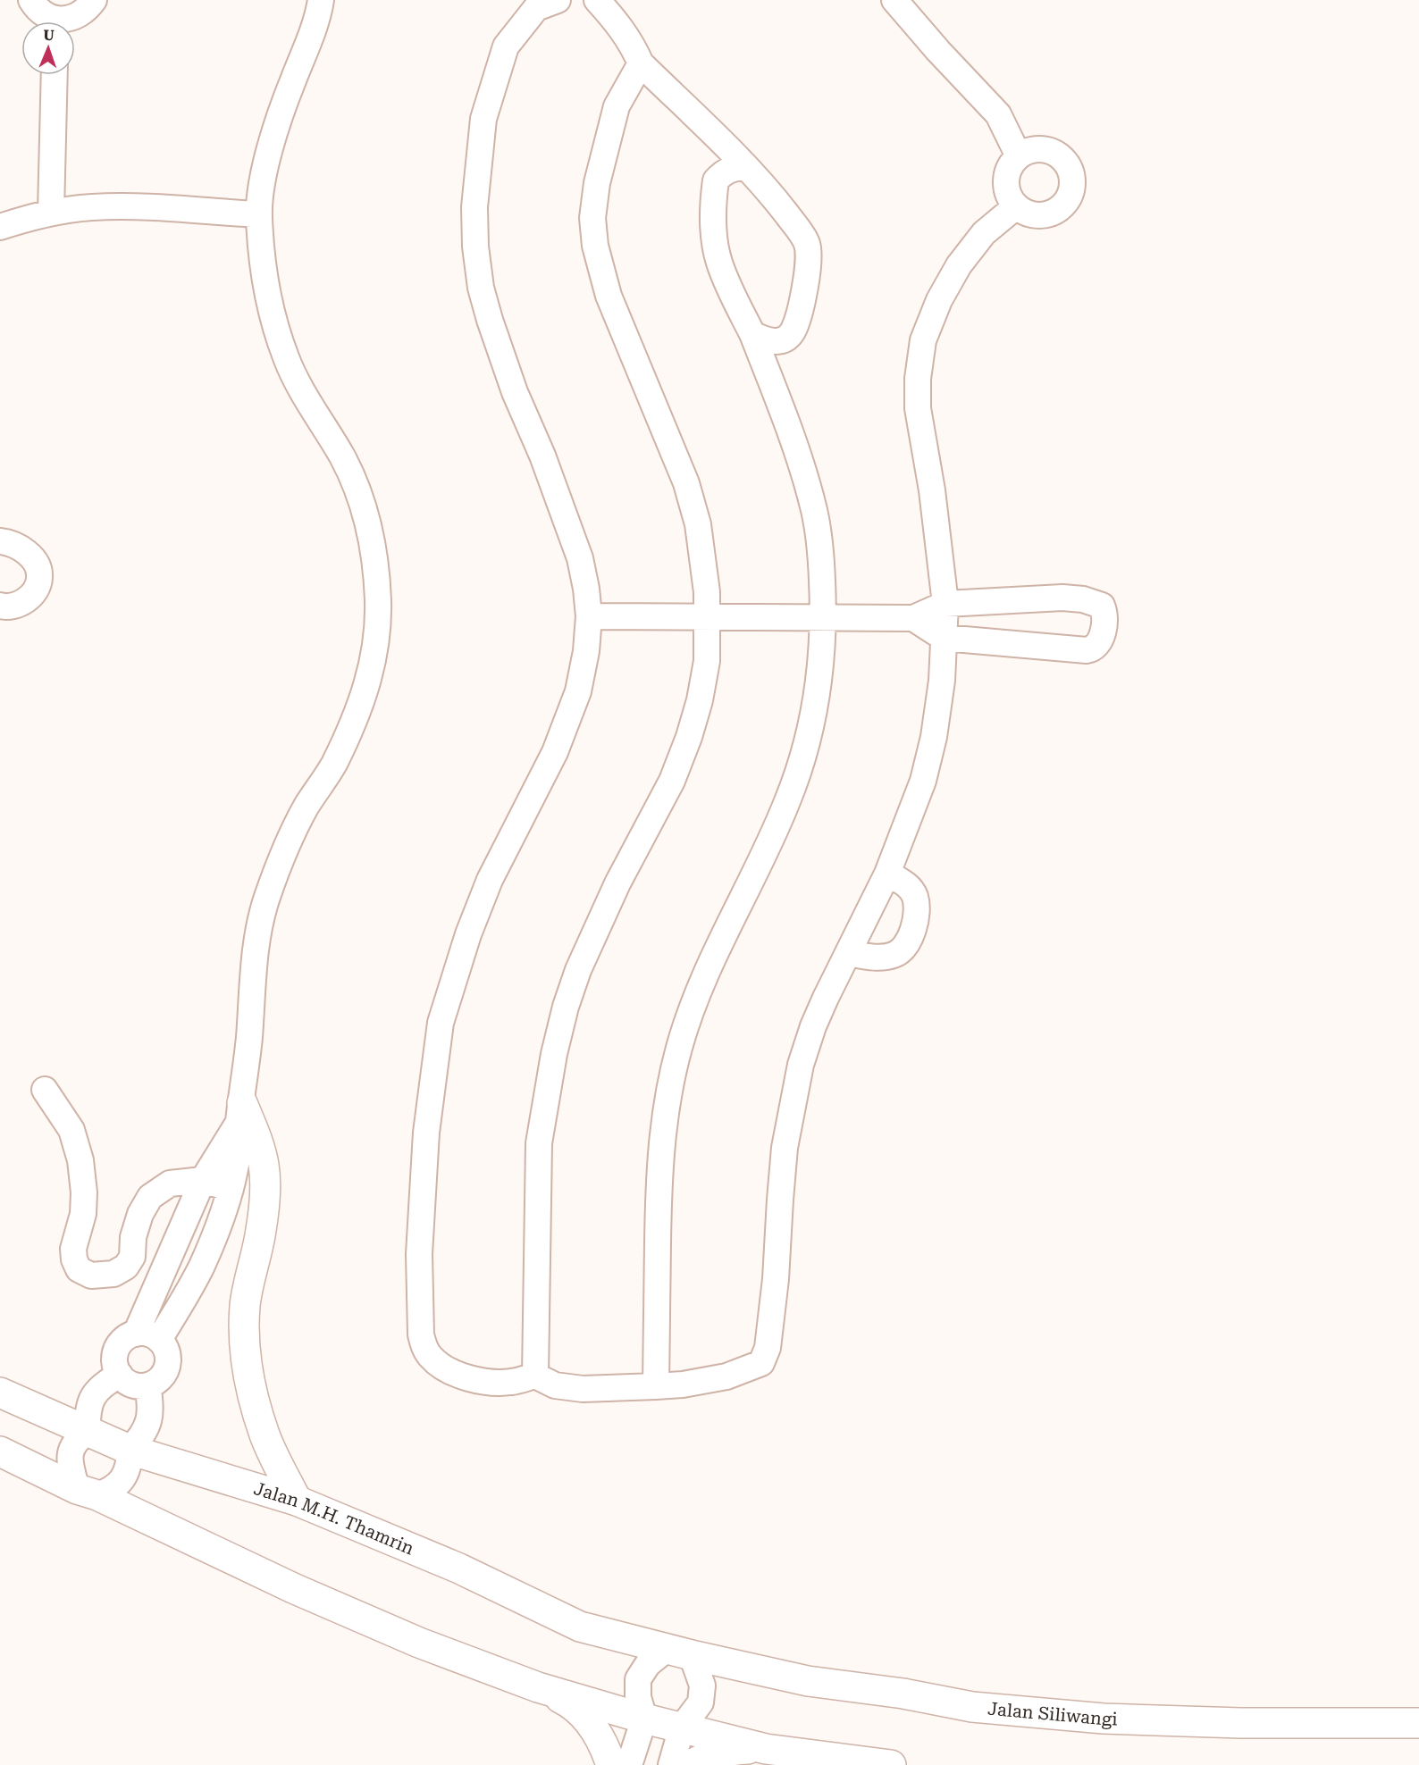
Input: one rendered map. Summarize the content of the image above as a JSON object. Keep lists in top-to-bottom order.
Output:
{
  "streets": {
    "main road": ["Jalan M.H. Thamrin", "Jalan Siliwangi"]
  },
  "crossings": [
    ["Jalan M.H. Thamrin", "Jalan Siliwangi"]
  ],
  "north": "top"
}
